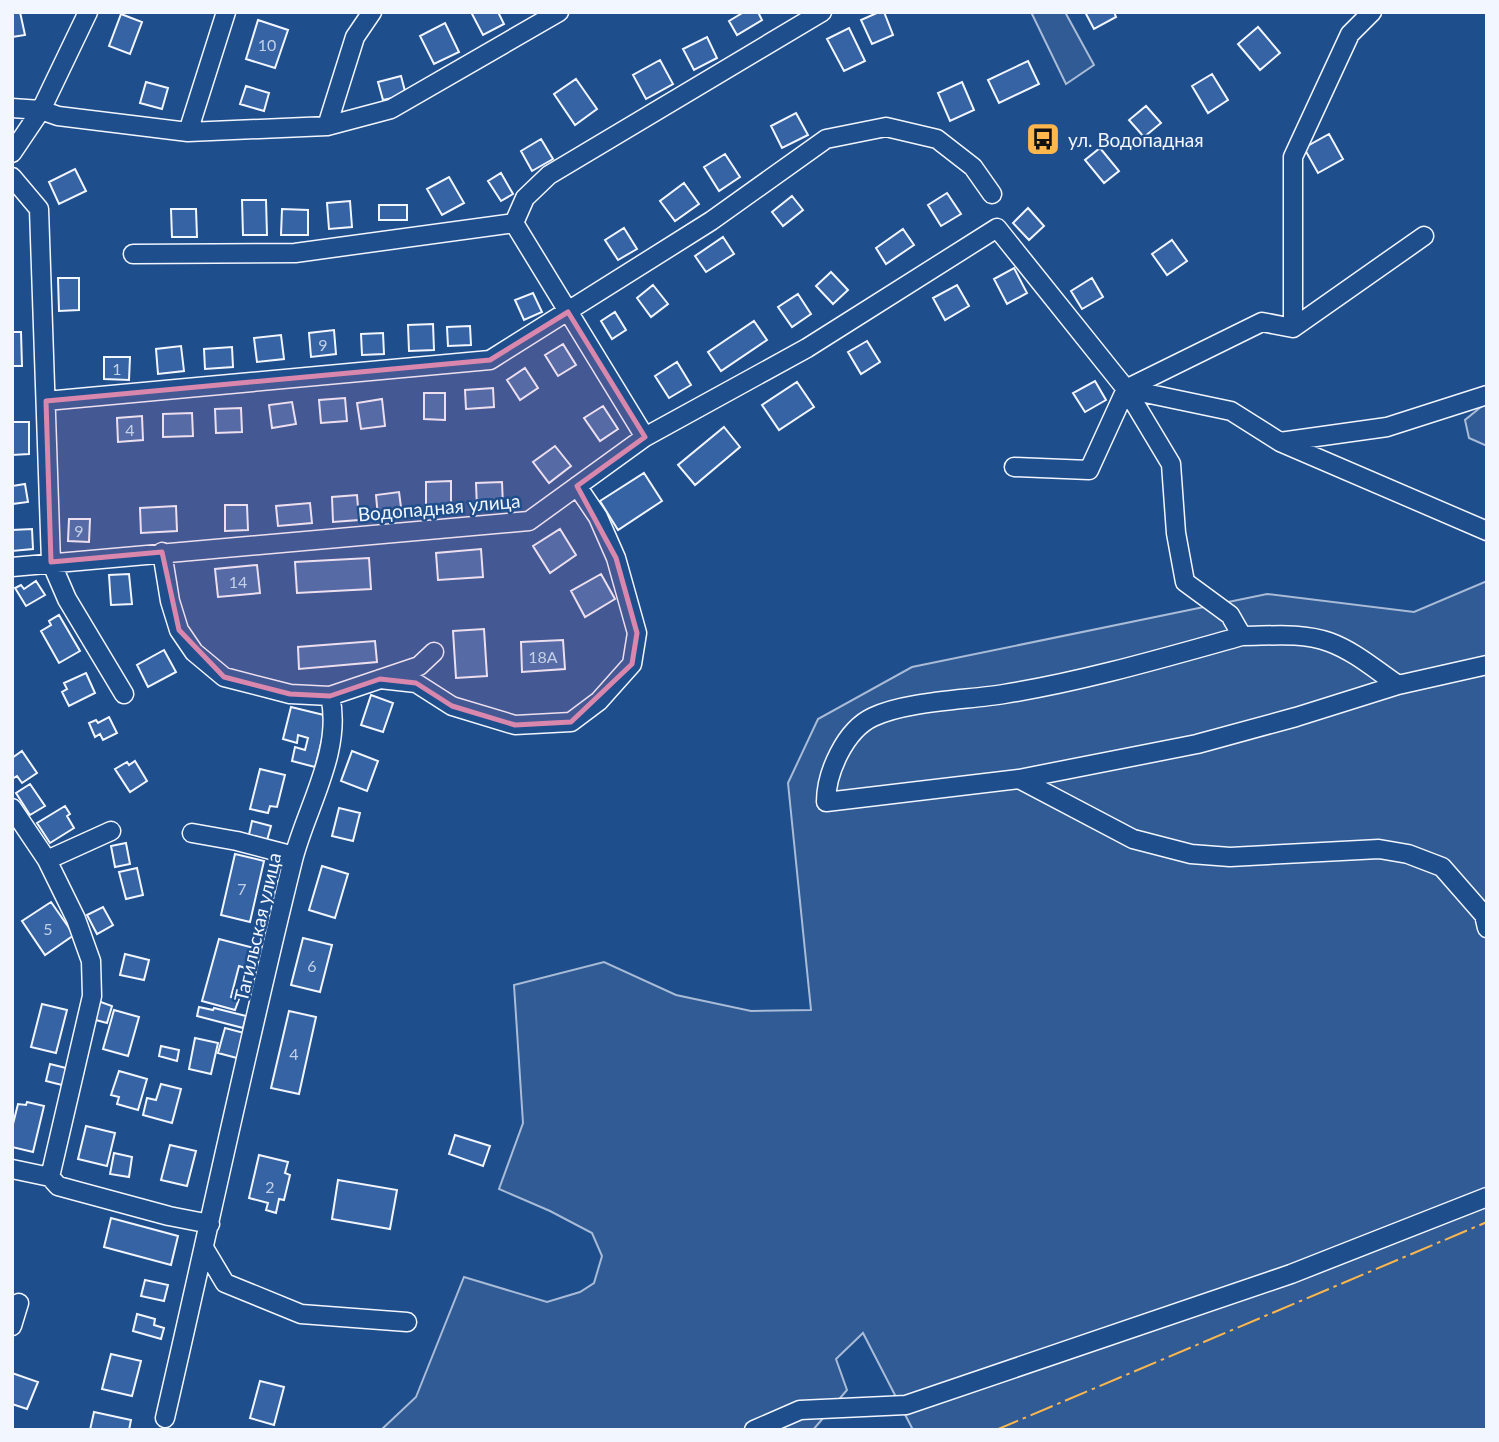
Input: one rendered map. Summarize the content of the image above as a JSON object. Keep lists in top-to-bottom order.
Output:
{
  "streets": {
    "street": ["Водопадная улица", "Тагильская улица"]
  },
  "places": {
    "bus stop": ["ул. Водопадная"]
  },
  "house_numbers": [
    "10",
    "9",
    "1",
    "4",
    "9",
    "14",
    "18А",
    "7",
    "5",
    "6",
    "4",
    "2"
  ]
}
